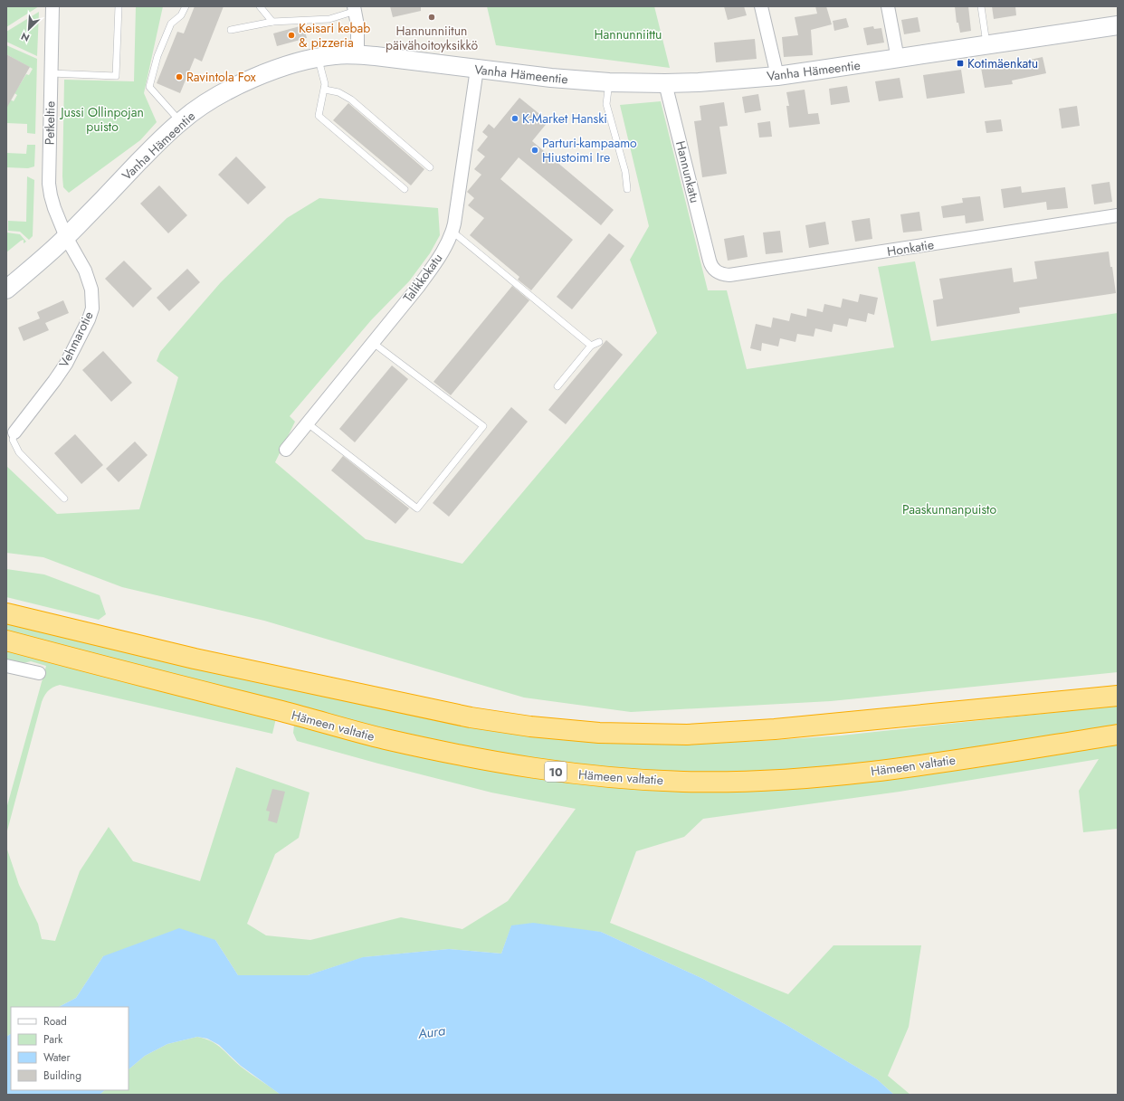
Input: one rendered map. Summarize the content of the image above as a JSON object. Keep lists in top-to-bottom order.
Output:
{
  "streets": {
    "highway": ["Hämeen valtatie", "10"],
    "street": [
      "Vanha Hämeentie",
      "Petkeltie",
      "Hannunkatu",
      "Honkatie",
      "Talikkokatu",
      "Vehmarotie"
    ]
  },
  "crossings": [
    ["Vanha Hämeentie", "Petkeltie"],
    ["Vanha Hämeentie", "Hannunkatu"],
    ["Vanha Hämeentie", "Talikkokatu"],
    ["Vanha Hämeentie", "Vehmarotie"],
    ["Petkeltie", "Vehmarotie"],
    ["Hannunkatu", "Honkatie"]
  ],
  "water": ["Aura"],
  "parks": ["Hannunniittu", "Jussi Ollinpojan puisto", "Paaskunnanpuisto"],
  "places": {
    "other": [
      "Hannunniitun päivähoitoyksikkö",
      "Keisari kebab & pizzeria",
      "Ravintola Fox",
      "K-Market Hanski",
      "Parturi-kampaamo Hiustoimi Ire"
    ],
    "transit": ["Kotimäenkatu"]
  },
  "legend": [
    "Road",
    "Park",
    "Water",
    "Building"
  ],
  "north": "bottom left"
}
